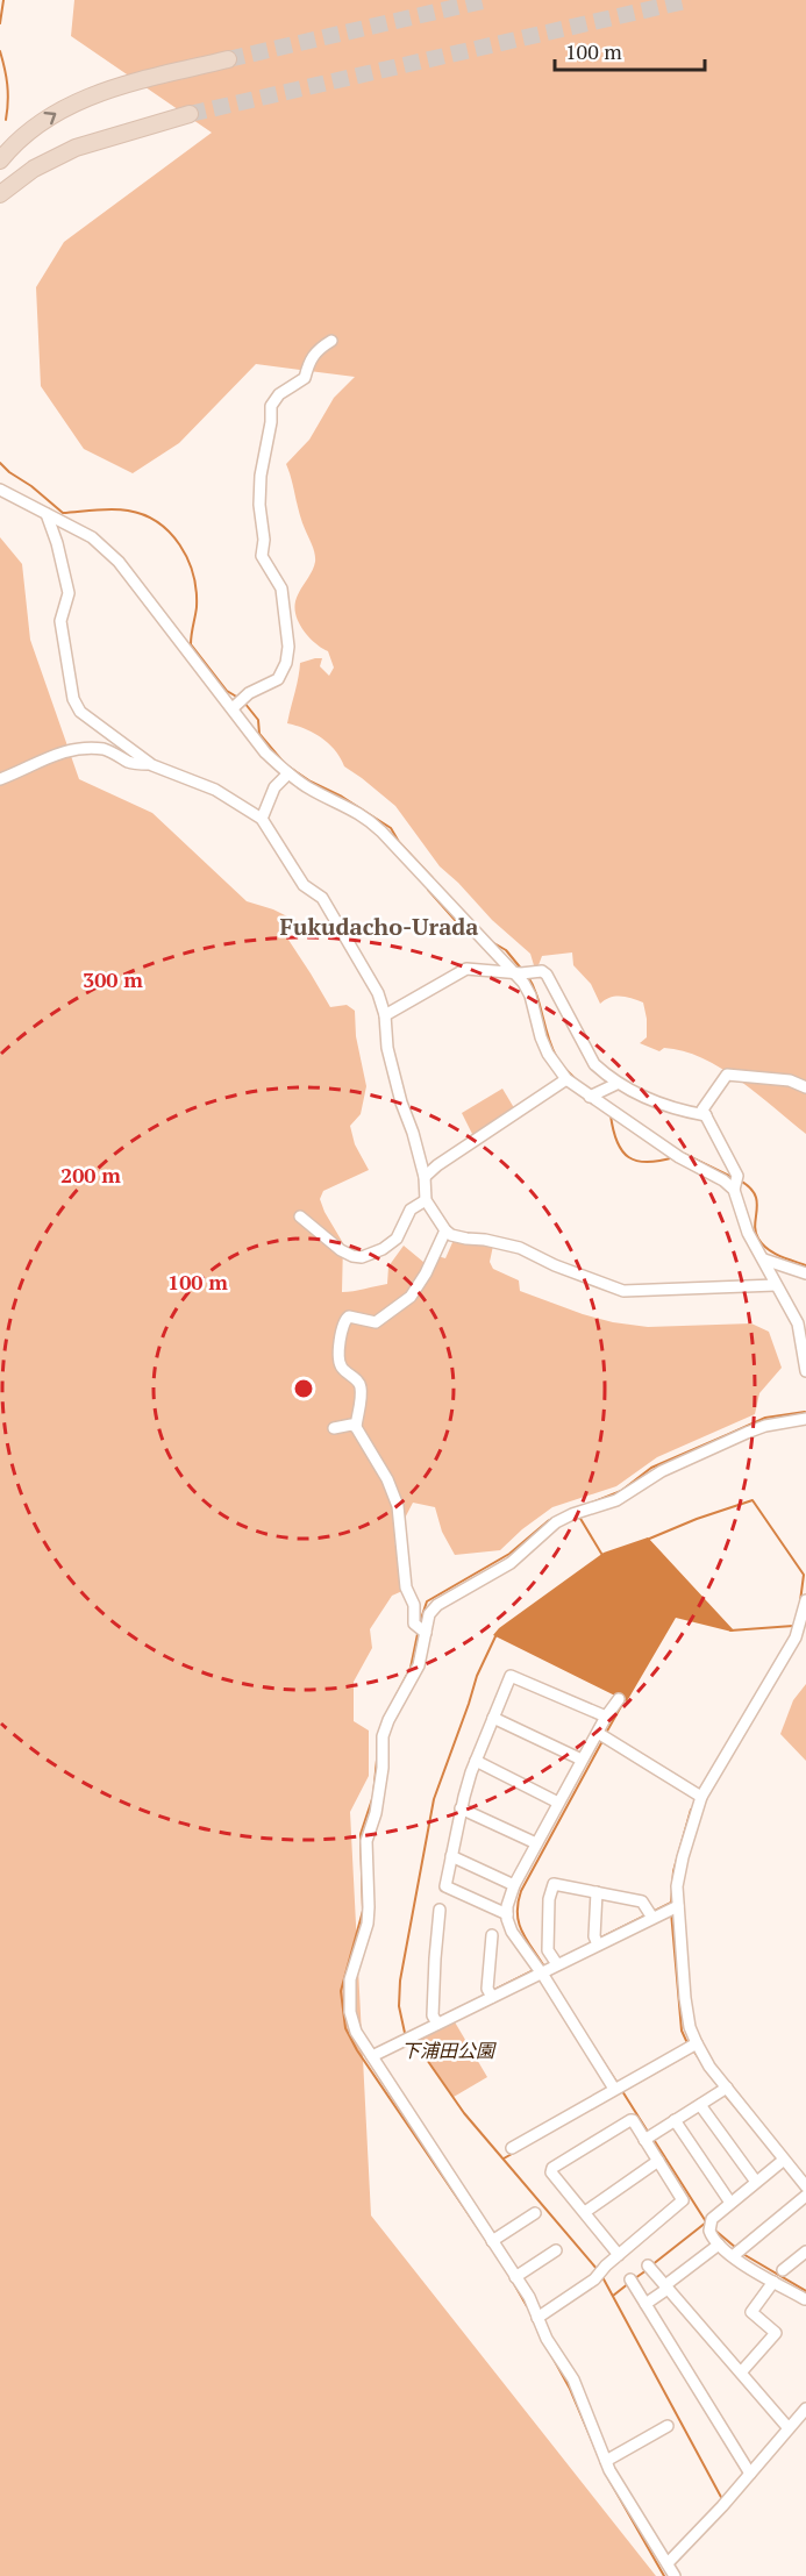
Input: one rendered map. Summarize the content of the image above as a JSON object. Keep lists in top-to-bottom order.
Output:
{
  "districts": ["Fukudacho-Urada"],
  "parks": ["下浦田公園"],
  "scale_bar": "100 m",
  "rings": ["300 m", "200 m", "100 m"]
}
